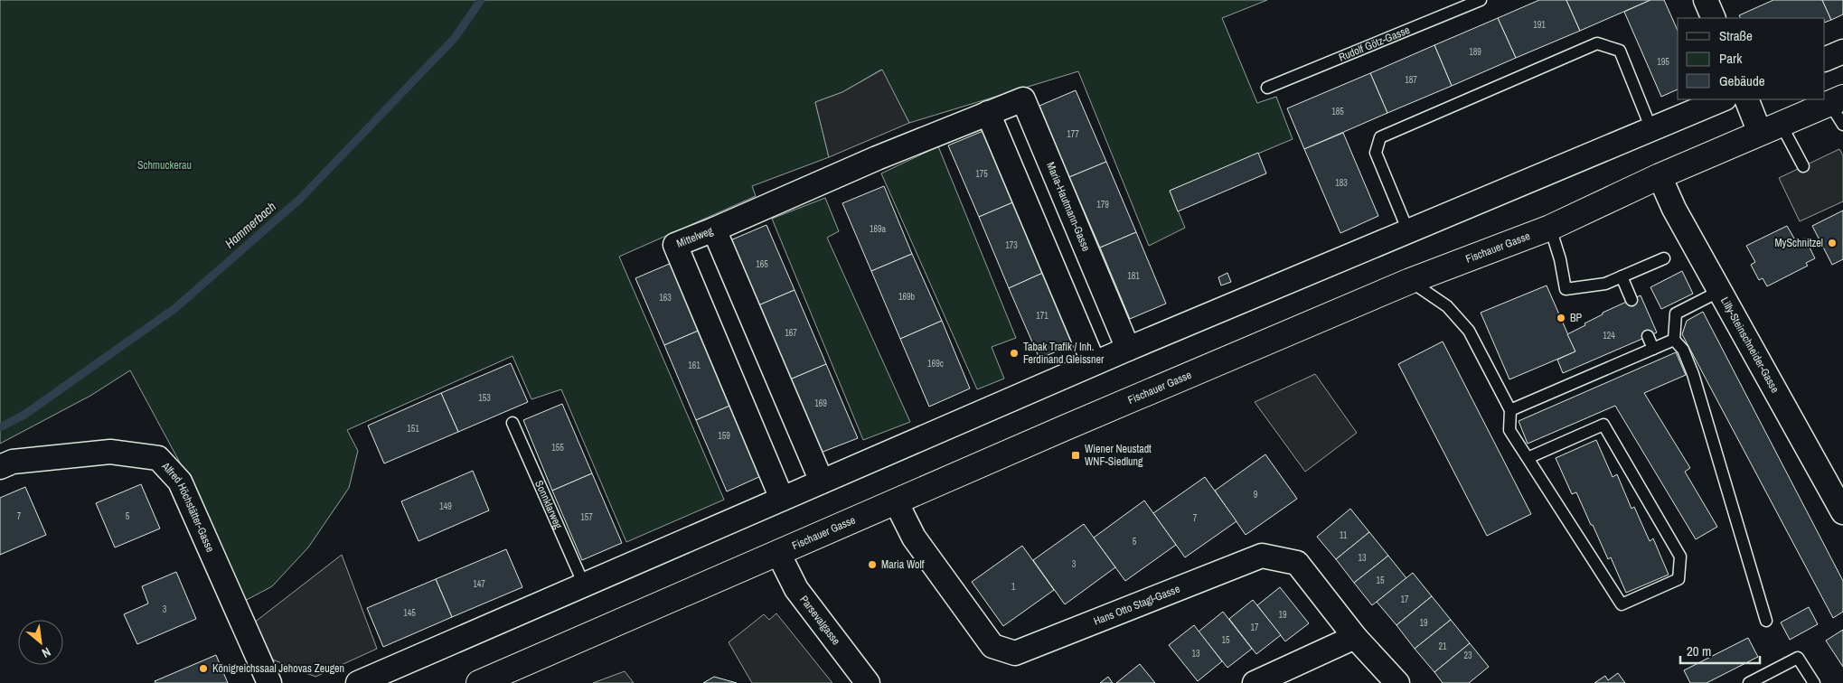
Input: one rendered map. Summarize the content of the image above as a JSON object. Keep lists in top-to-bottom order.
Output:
{
  "streets": {
    "main road": ["Fischauer Gasse"],
    "street": [
      "Maria-Hautmann-Gasse",
      "Mittelweg",
      "Lilly-Steinschneider-Gasse",
      "Alfred Höchstätter-Gasse",
      "Hans Otto Stagl-Gasse",
      "Parsevalgasse"
    ],
    "lane": ["Rudolf Götz-Gasse", "Sonnklarweg"]
  },
  "crossings": [
    ["Maria-Hautmann-Gasse", "Mittelweg"],
    ["Fischauer Gasse", "Lilly-Steinschneider-Gasse"],
    ["Fischauer Gasse", "Hans Otto Stagl-Gasse"],
    ["Fischauer Gasse", "Parsevalgasse"]
  ],
  "water": ["Hammerbach"],
  "parks": ["Schmuckerau"],
  "places": {
    "other": [
      "MySchnitzel",
      "BP",
      "Tabak Trafik / Inh. Ferdinand Gleissner",
      "Maria Wolf",
      "Königreichssaal Jehovas Zeugen"
    ],
    "transit": ["Wiener Neustadt WNF-Siedlung"]
  },
  "house_numbers": [
    "191",
    "189",
    "195",
    "187",
    "185",
    "177",
    "175",
    "183",
    "179",
    "169a",
    "173",
    "165",
    "181",
    "169b",
    "163",
    "171",
    "167",
    "124",
    "169c",
    "161",
    "153",
    "169",
    "151",
    "159",
    "155",
    "9",
    "149",
    "7",
    "5",
    "157",
    "7",
    "11",
    "5",
    "13",
    "3",
    "15",
    "147",
    "1",
    "17",
    "3",
    "145",
    "19",
    "19",
    "17",
    "15",
    "21",
    "13",
    "23"
  ],
  "legend": ["Straße", "Park", "Gebäude"],
  "scale_bar": "20 m",
  "north": "bottom right"
}
